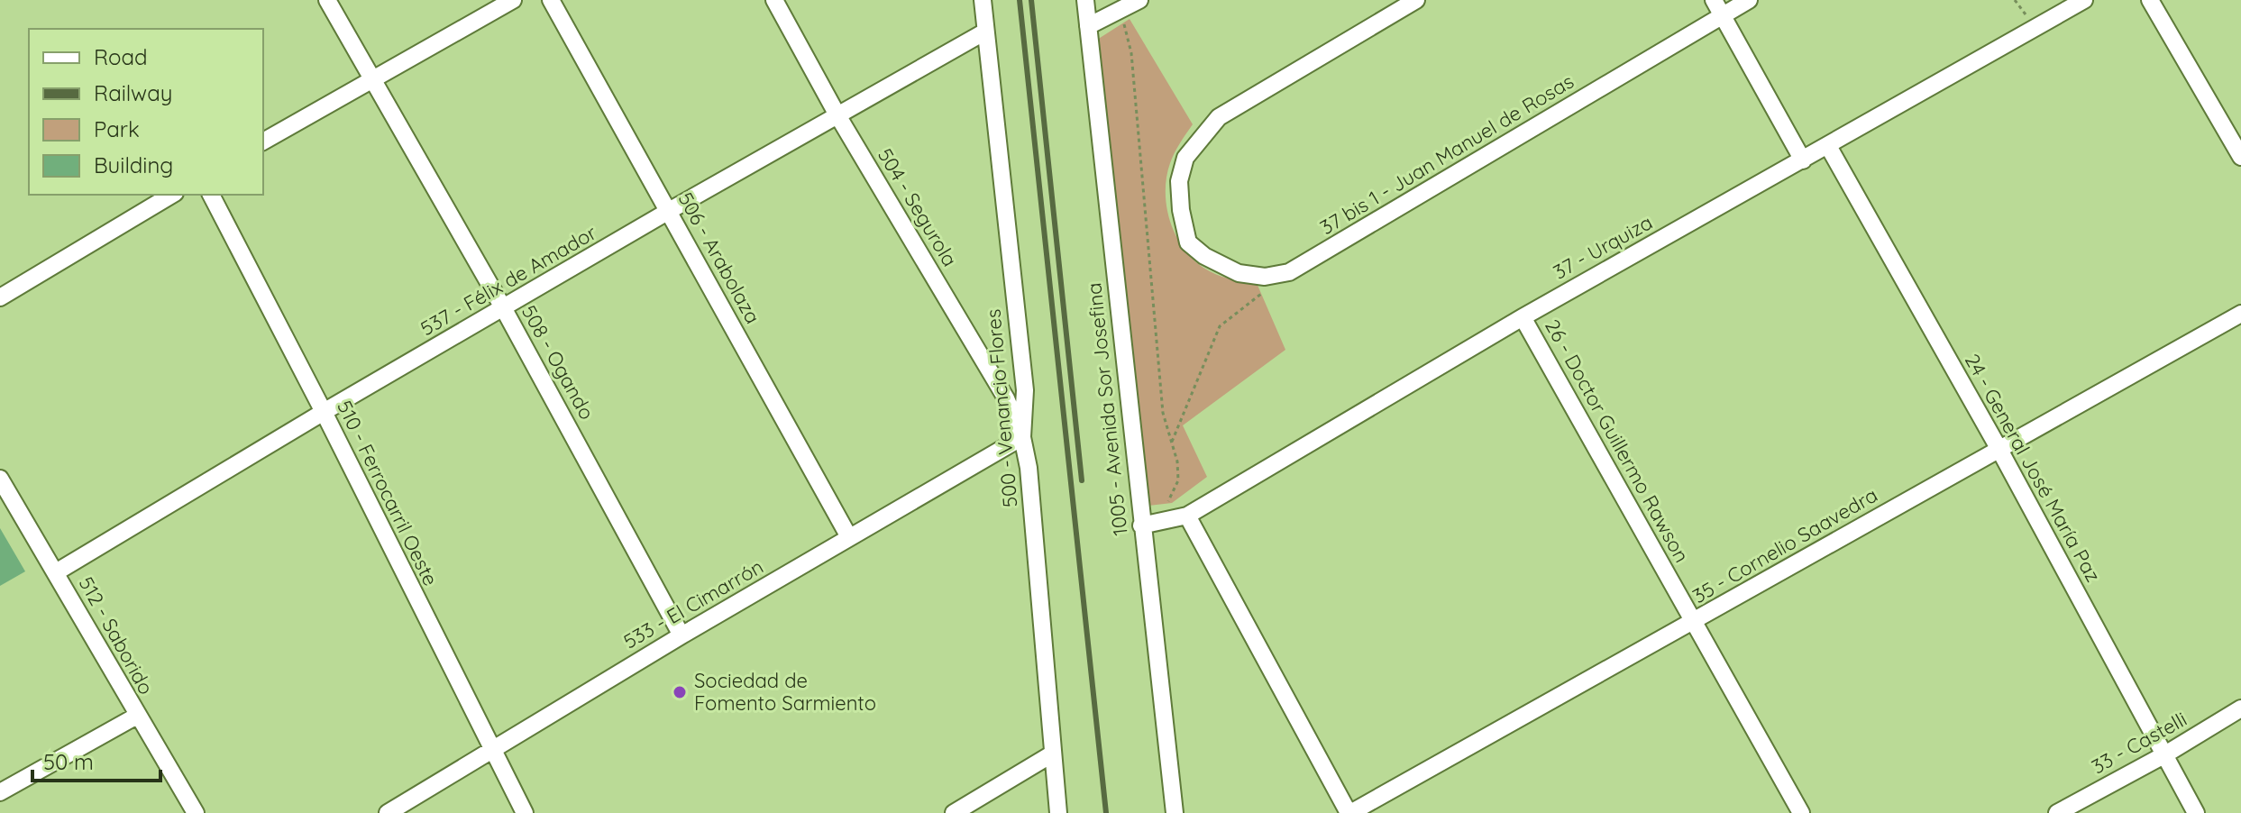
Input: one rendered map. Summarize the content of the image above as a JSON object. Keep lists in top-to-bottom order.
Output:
{
  "streets": {
    "street": [
      "37 bis 1 - Juan Manuel de Rosas",
      "504 - Segurola",
      "37 - Urquiza",
      "506 - Arabolaza",
      "537 - Félix de Amador",
      "508 - Ogando",
      "500 - Venancio Flores",
      "1005 - Avenida Sor Josefina",
      "26 - Doctor Guillermo Rawson",
      "24 - General José María Paz",
      "510 - Ferrocarril Oeste",
      "35 - Cornelio Saavedra",
      "533 - El Cimarrón",
      "512 - Saborido",
      "33 - Castelli"
    ]
  },
  "crossings": [
    ["504 - Segurola", "537 - Félix de Amador"],
    ["504 - Segurola", "500 - Venancio Flores"],
    ["504 - Segurola", "533 - El Cimarrón"],
    ["37 - Urquiza", "1005 - Avenida Sor Josefina"],
    ["37 - Urquiza", "26 - Doctor Guillermo Rawson"],
    ["37 - Urquiza", "24 - General José María Paz"],
    ["506 - Arabolaza", "537 - Félix de Amador"],
    ["506 - Arabolaza", "533 - El Cimarrón"],
    ["537 - Félix de Amador", "508 - Ogando"],
    ["537 - Félix de Amador", "500 - Venancio Flores"],
    ["537 - Félix de Amador", "510 - Ferrocarril Oeste"],
    ["537 - Félix de Amador", "512 - Saborido"],
    ["508 - Ogando", "533 - El Cimarrón"],
    ["500 - Venancio Flores", "533 - El Cimarrón"],
    ["26 - Doctor Guillermo Rawson", "35 - Cornelio Saavedra"],
    ["24 - General José María Paz", "35 - Cornelio Saavedra"],
    ["24 - General José María Paz", "33 - Castelli"],
    ["510 - Ferrocarril Oeste", "533 - El Cimarrón"]
  ],
  "places": ["Sociedad de Fomento Sarmiento"],
  "legend": [
    "Road",
    "Railway",
    "Park",
    "Building"
  ],
  "scale_bar": "50 m"
}
